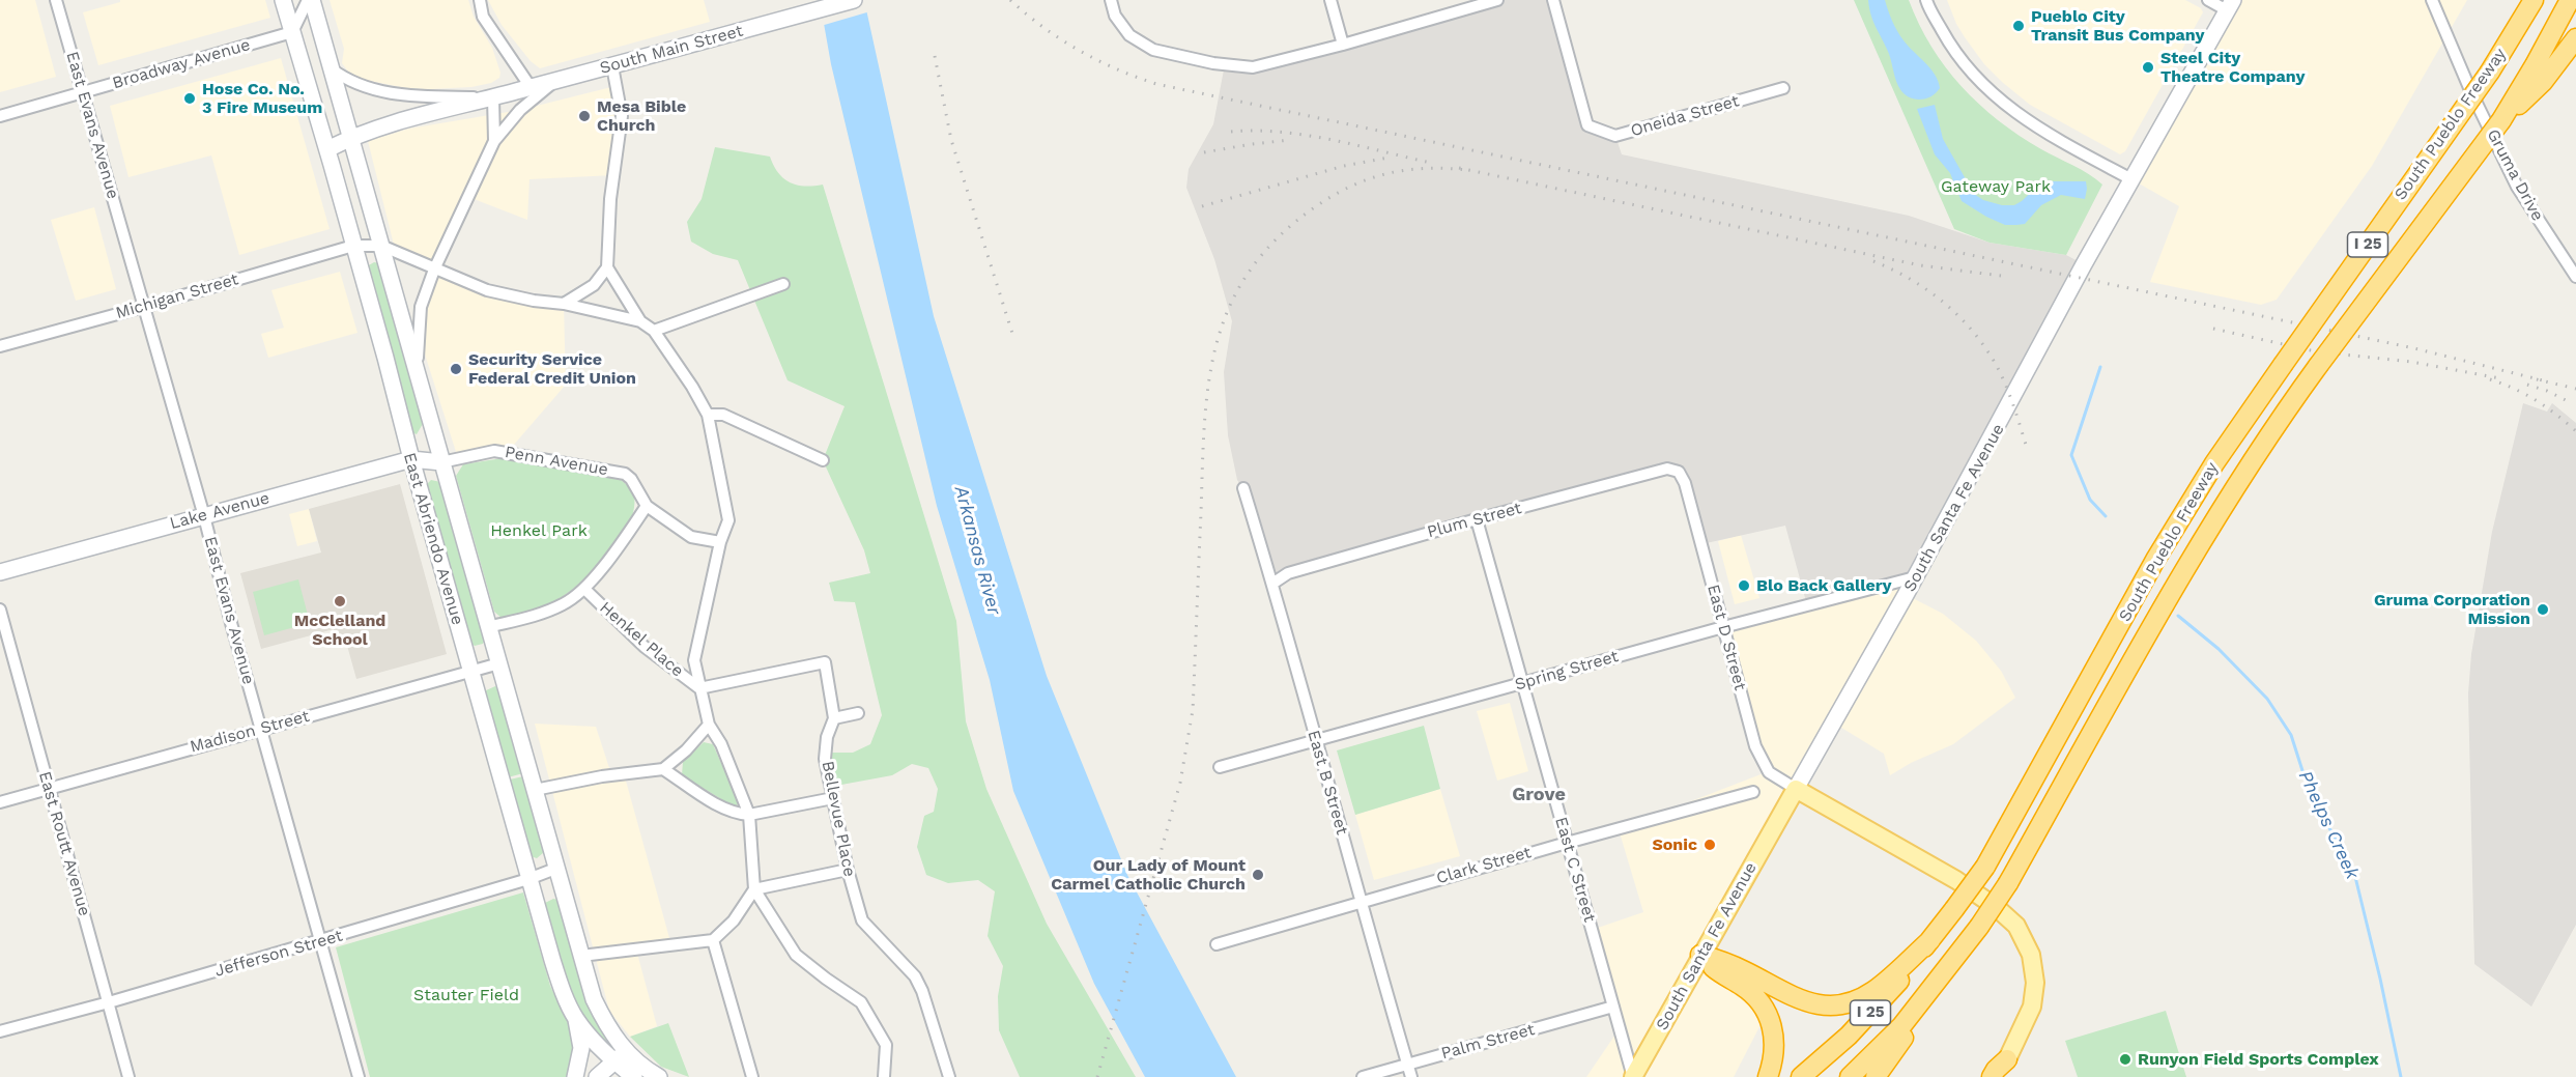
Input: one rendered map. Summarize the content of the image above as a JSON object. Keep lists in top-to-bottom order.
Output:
{
  "streets": {
    "highway": ["South Pueblo Freeway", "I 25"],
    "main road": [
      "South Main Street",
      "South Santa Fe Avenue",
      "Lake Avenue",
      "East Abriendo Avenue"
    ],
    "street": [
      "Broadway Avenue",
      "Oneida Street",
      "East Evans Avenue",
      "Gruma Drive",
      "Michigan Street",
      "Penn Avenue",
      "Plum Street",
      "East D Street",
      "Henkel Place",
      "Spring Street",
      "Madison Street",
      "East B Street",
      "Bellevue Place",
      "East Routt Avenue",
      "Clark Street",
      "East C Street",
      "Jefferson Street",
      "Palm Street"
    ]
  },
  "crossings": [
    ["South Main Street", "East Abriendo Avenue"],
    ["Broadway Avenue", "East Evans Avenue"],
    ["Broadway Avenue", "East Abriendo Avenue"],
    ["East Evans Avenue", "Michigan Street"],
    ["East Evans Avenue", "Lake Avenue"],
    ["East Evans Avenue", "Madison Street"],
    ["East Evans Avenue", "Jefferson Street"],
    ["Michigan Street", "East Abriendo Avenue"],
    ["Penn Avenue", "Lake Avenue"],
    ["Penn Avenue", "East Abriendo Avenue"],
    ["South Santa Fe Avenue", "East D Street"],
    ["South Santa Fe Avenue", "Spring Street"],
    ["South Santa Fe Avenue", "East C Street"],
    ["Lake Avenue", "East Abriendo Avenue"],
    ["Plum Street", "East D Street"],
    ["Plum Street", "East B Street"],
    ["Plum Street", "East C Street"],
    ["East Abriendo Avenue", "Madison Street"],
    ["East Abriendo Avenue", "Jefferson Street"],
    ["East D Street", "Spring Street"],
    ["Henkel Place", "Bellevue Place"],
    ["Spring Street", "East B Street"],
    ["Spring Street", "East C Street"],
    ["Madison Street", "East Routt Avenue"],
    ["East B Street", "Clark Street"],
    ["East B Street", "Palm Street"],
    ["East Routt Avenue", "Jefferson Street"],
    ["Clark Street", "East C Street"],
    ["East C Street", "Palm Street"]
  ],
  "districts": ["Grove"],
  "water": ["Arkansas River", "Phelps Creek"],
  "parks": ["Gateway Park", "Henkel Park", "Stauter Field"],
  "places": [
    "Pueblo City Transit Bus Company",
    "Steel City Theatre Company",
    "Hose Co. No. 3 Fire Museum",
    "Mesa Bible Church",
    "Security Service Federal Credit Union",
    "Blo Back Gallery",
    "McClelland School",
    "Gruma Corporation Mission",
    "Sonic",
    "Our Lady of Mount Carmel Catholic Church",
    "Runyon Field Sports Complex"
  ]
}
